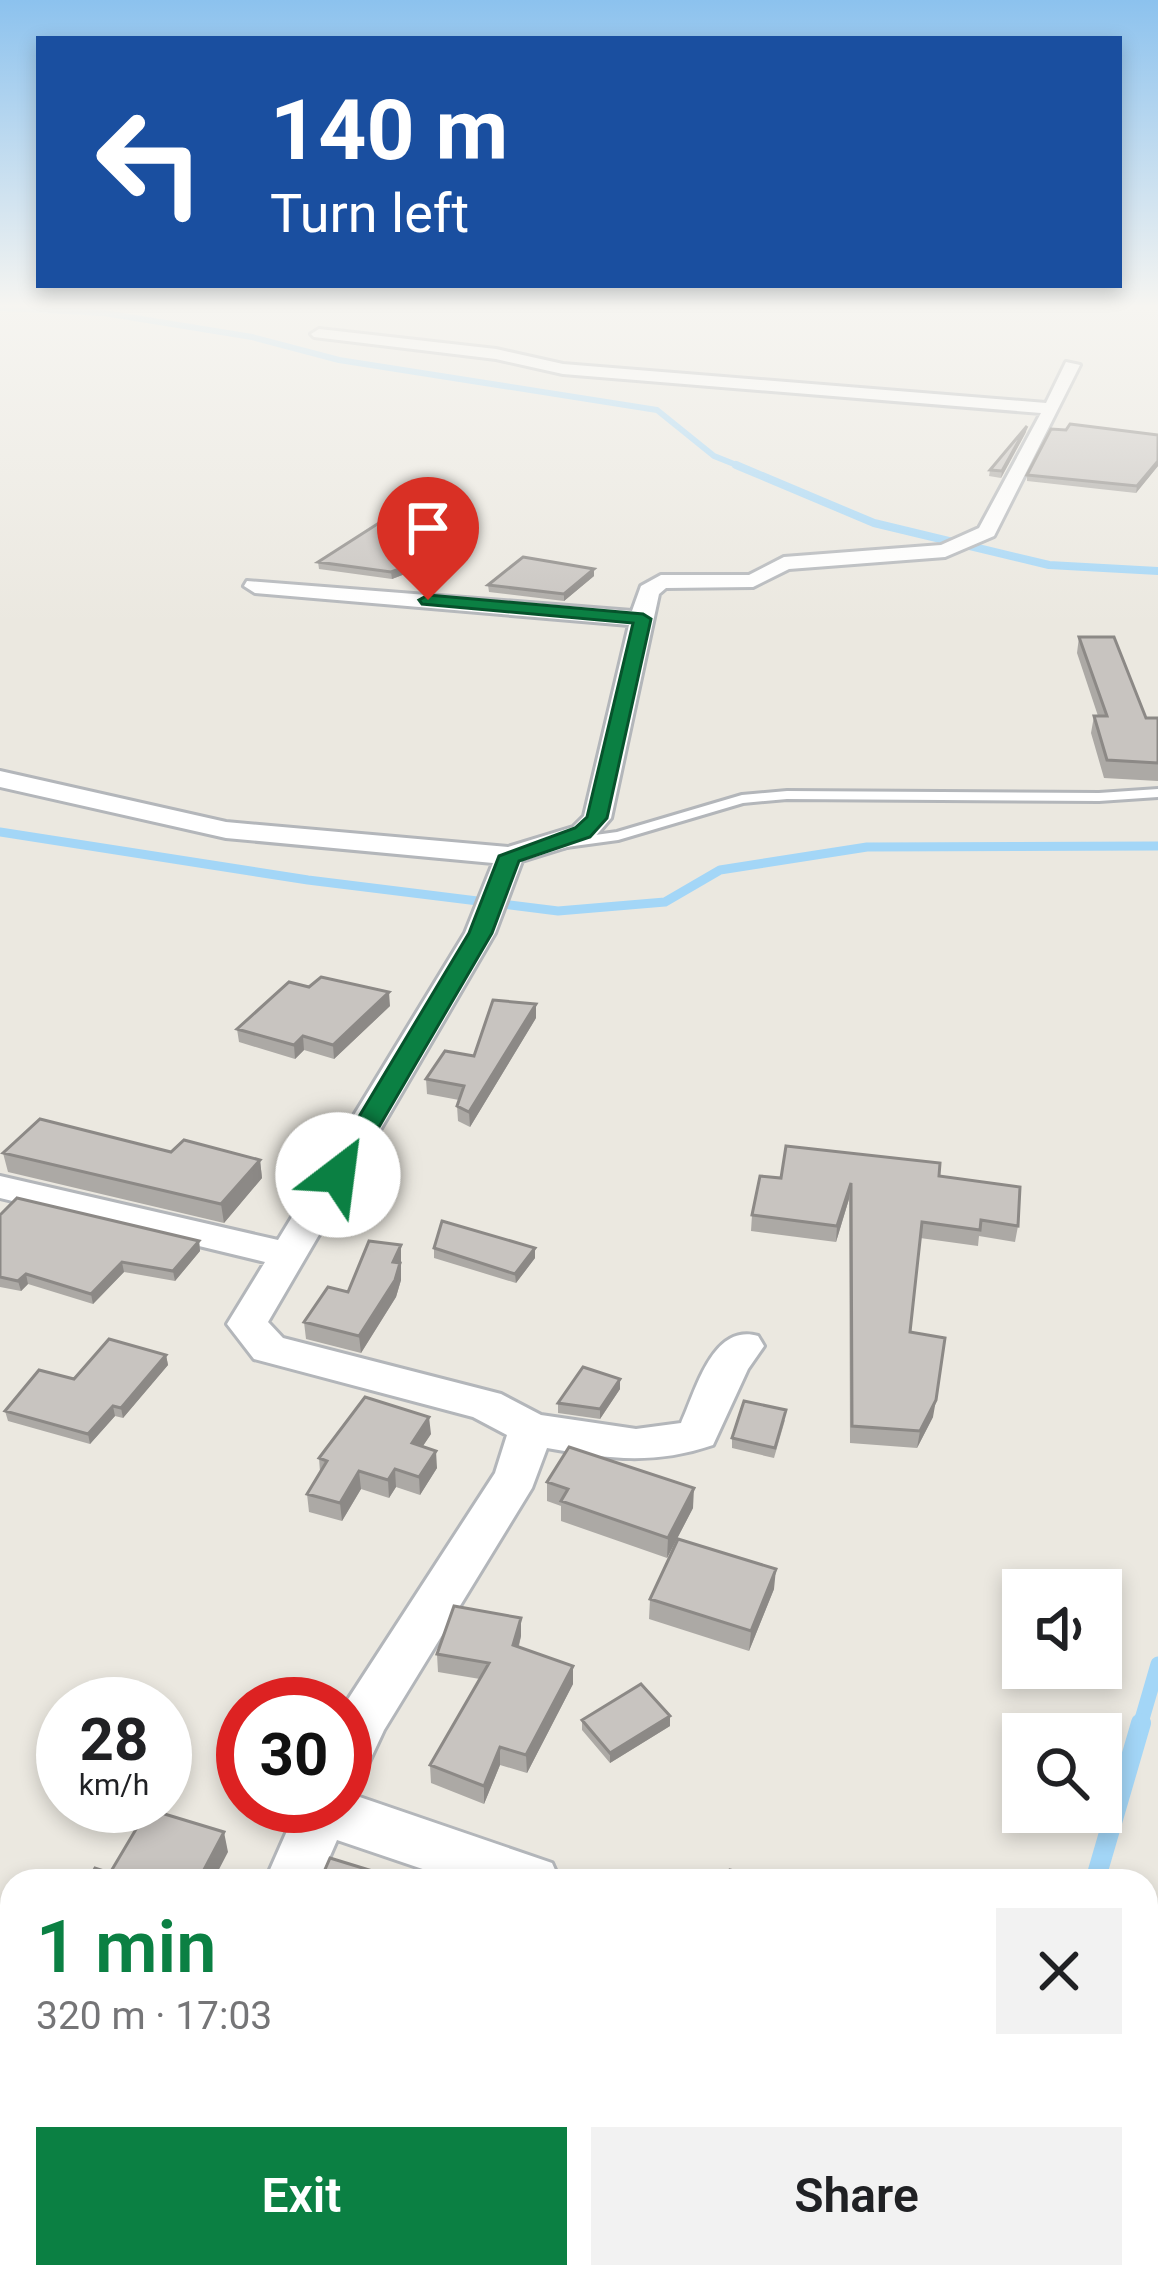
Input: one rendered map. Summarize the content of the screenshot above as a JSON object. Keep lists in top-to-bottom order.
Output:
{
  "page": {
    "turn": ["140 m", "Turn left"],
    "speed": "28 km/h",
    "limit": "30",
    "heading": ["1 min", "320 m · 17:03"],
    "buttons": ["Exit", "Share"]
  }
}
